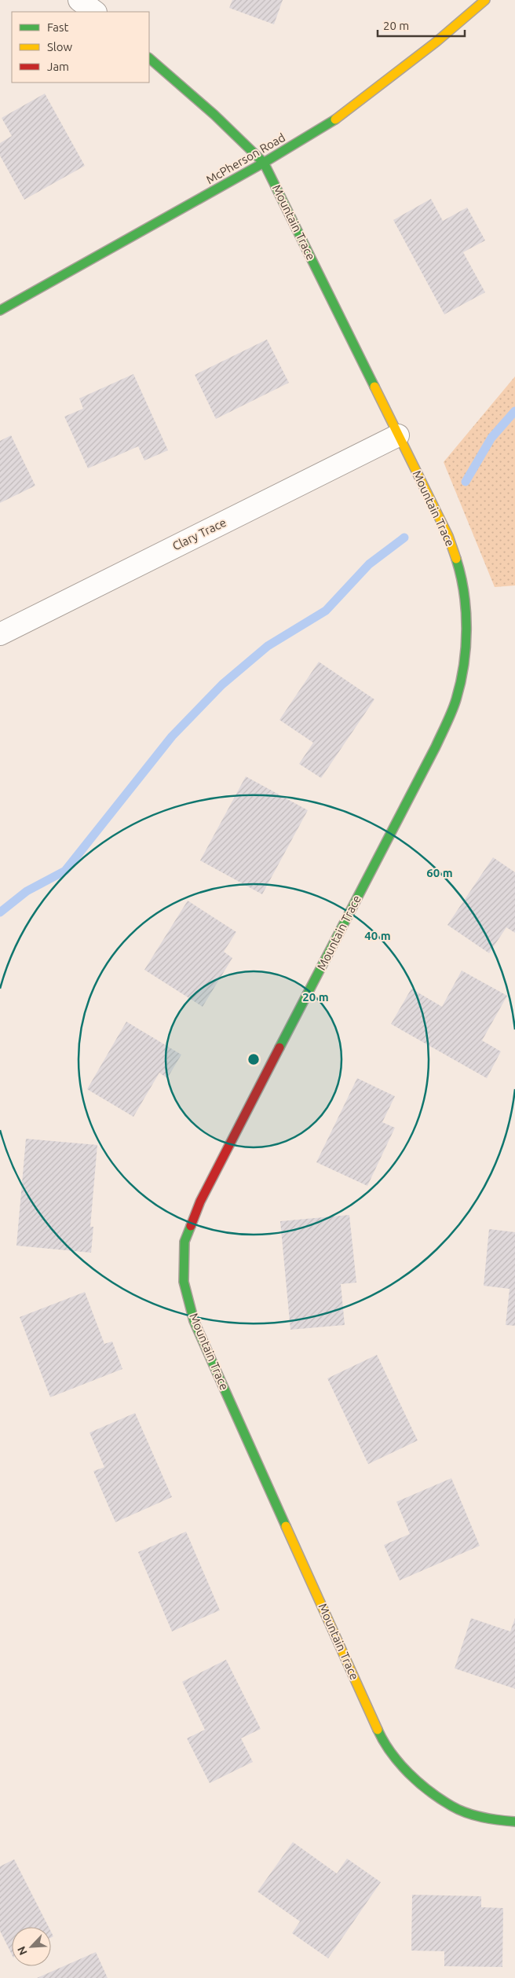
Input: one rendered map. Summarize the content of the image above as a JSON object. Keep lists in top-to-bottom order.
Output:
{
  "streets": {
    "street": ["McPherson Road", "Mountain Trace", "Clary Trace"]
  },
  "crossings": [
    ["McPherson Road", "Mountain Trace"],
    ["Mountain Trace", "Clary Trace"]
  ],
  "legend": ["Fast", "Slow", "Jam"],
  "scale_bar": "20 m",
  "north": "bottom left",
  "rings": ["60 m", "40 m", "20 m"]
}
